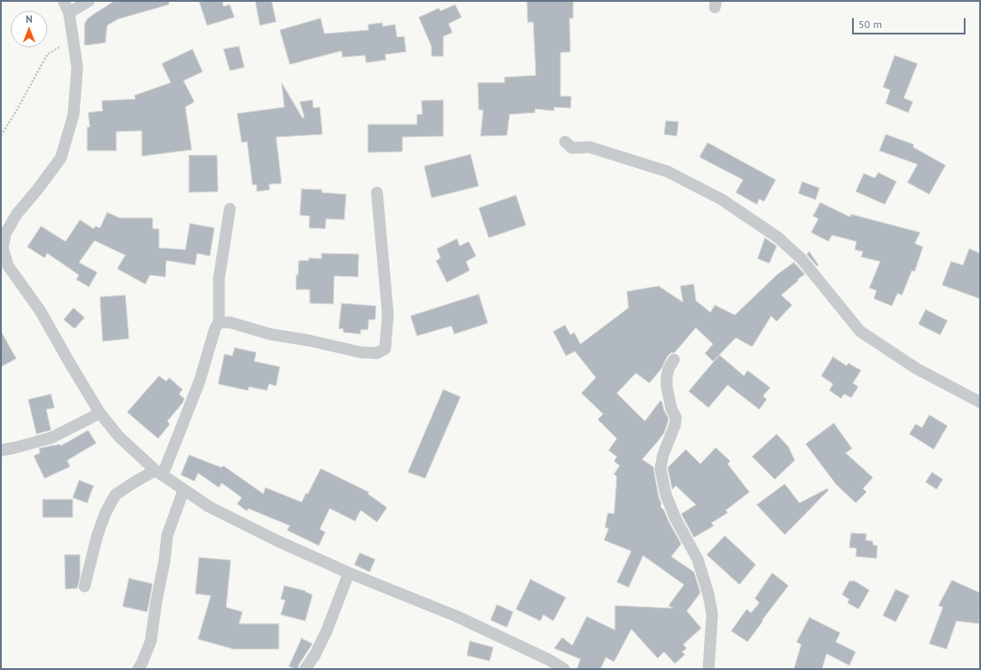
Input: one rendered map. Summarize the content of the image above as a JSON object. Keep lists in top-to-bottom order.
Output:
{
  "scale_bar": "50 m",
  "north": "top"
}
